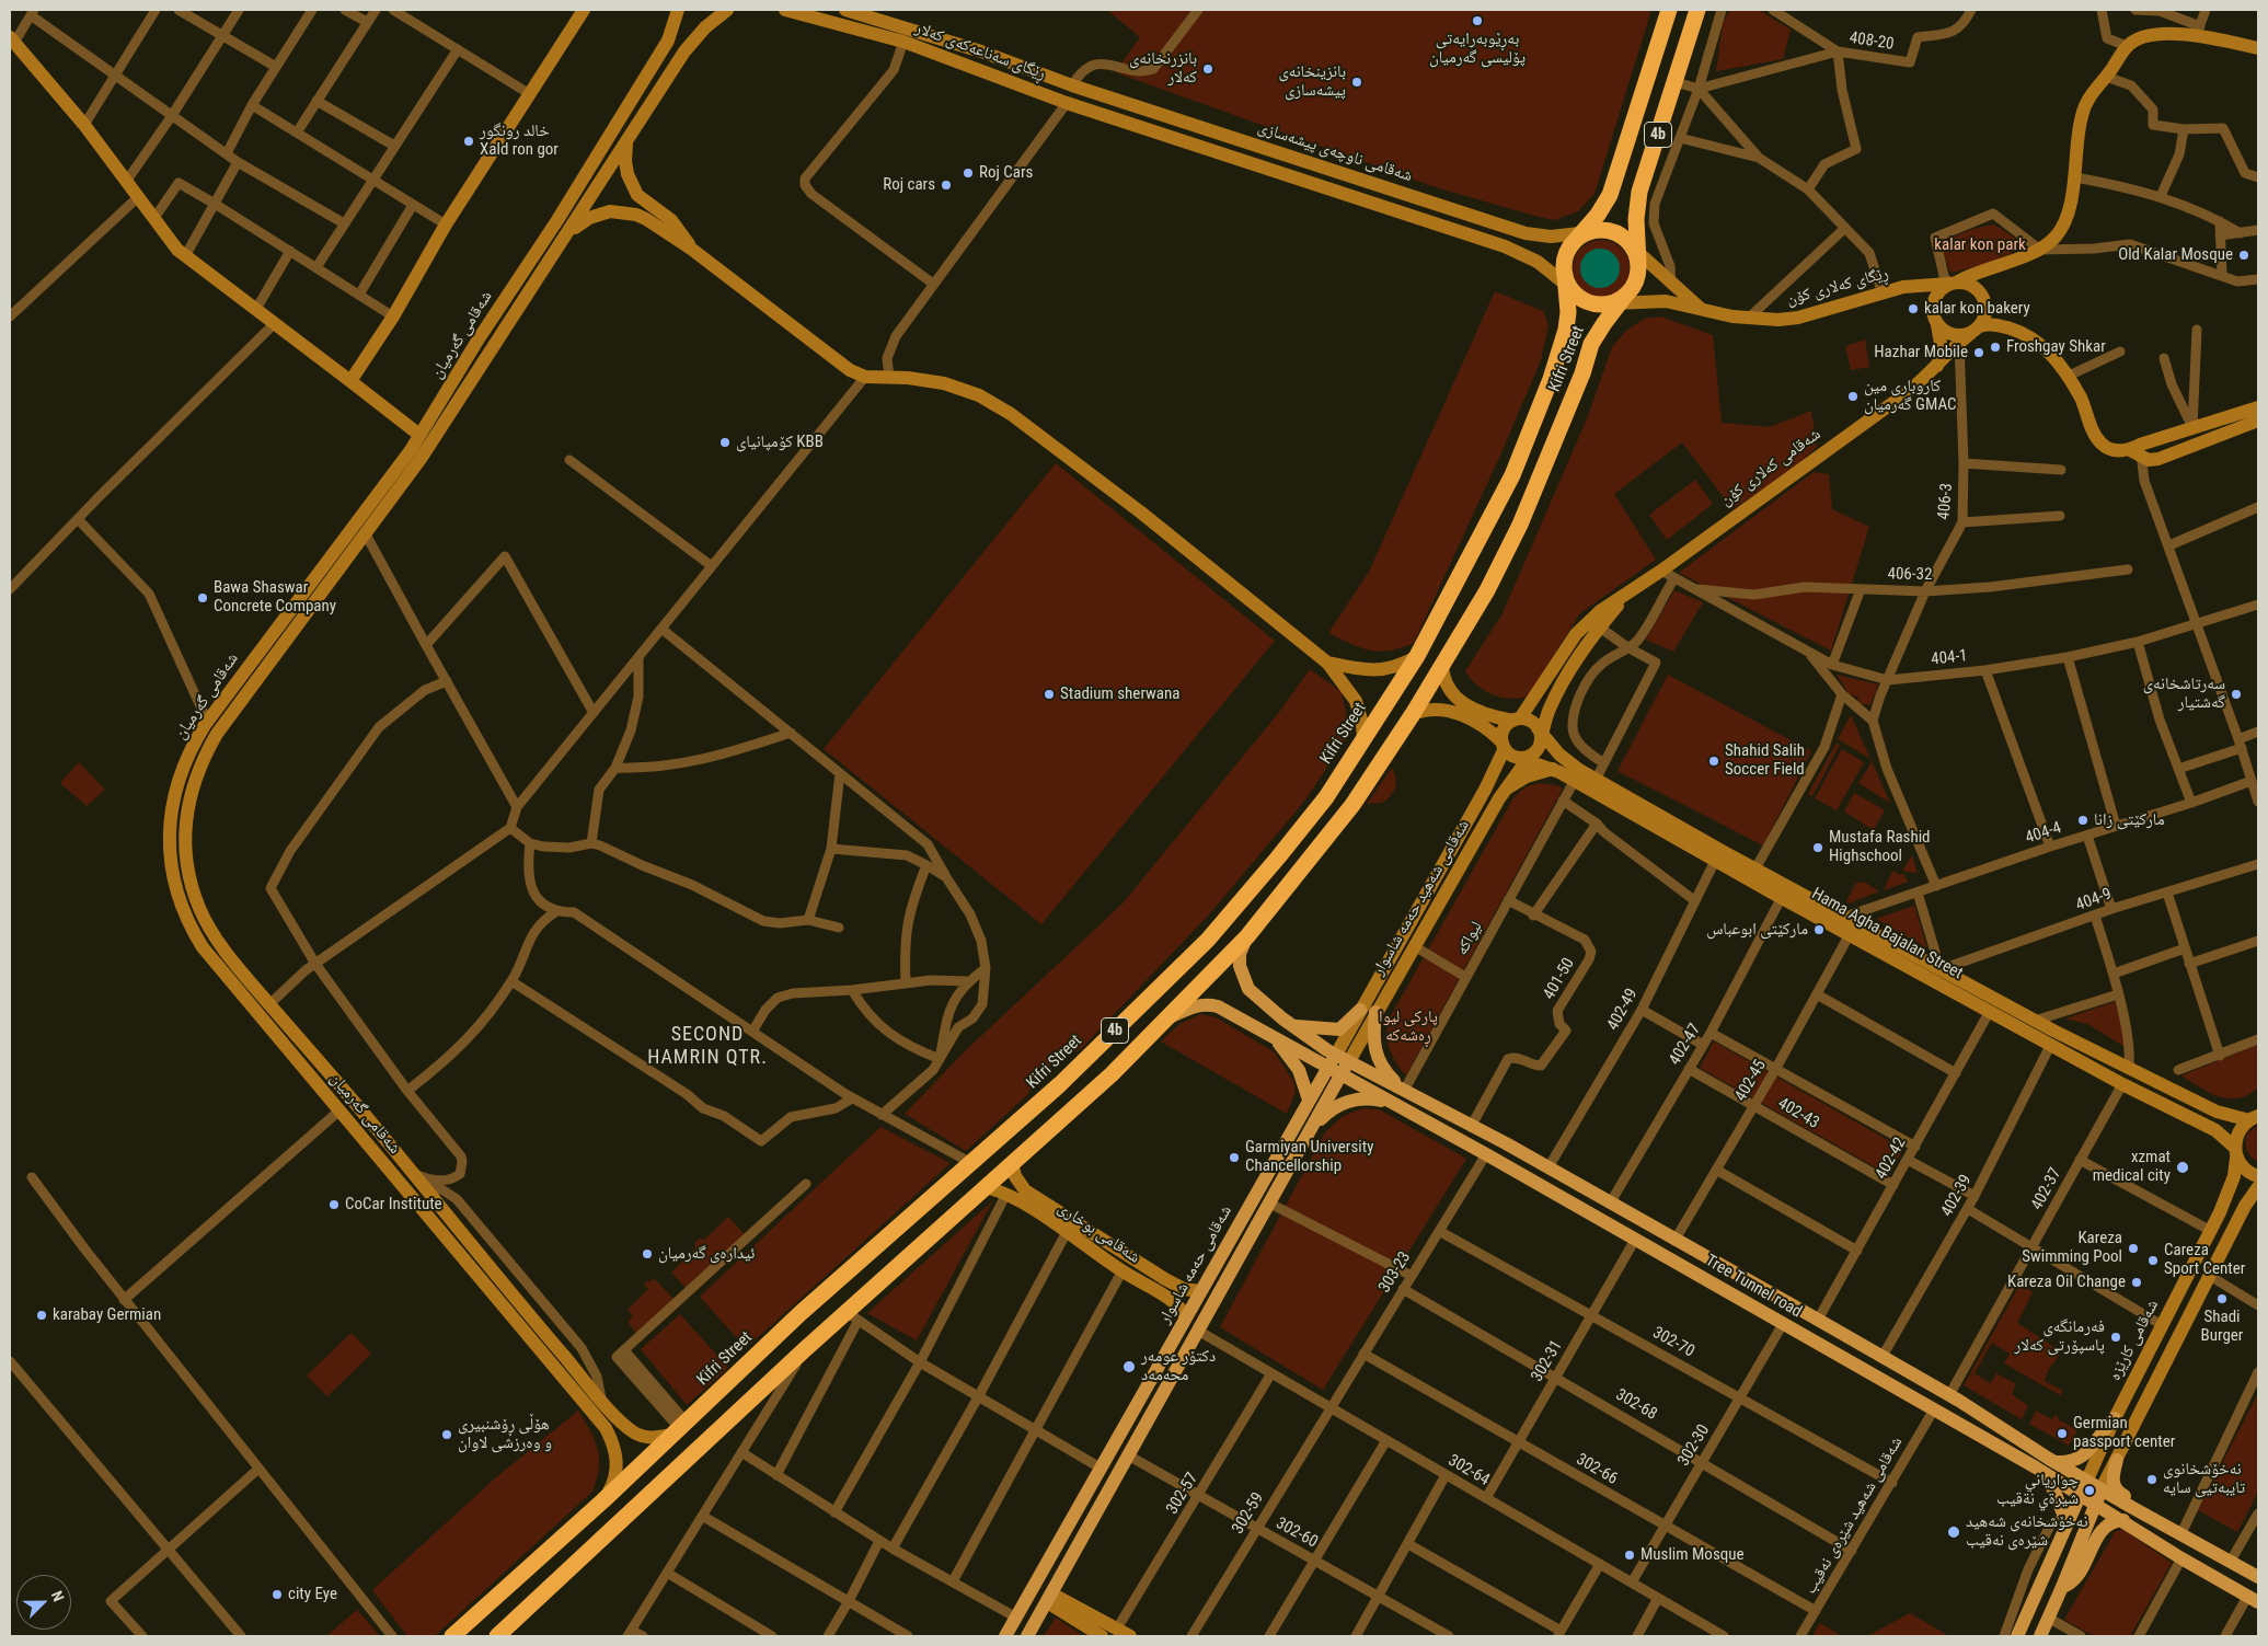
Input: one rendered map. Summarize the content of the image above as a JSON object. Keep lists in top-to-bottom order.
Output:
{
  "streets": {
    "highway": ["4b", "Kifri Street"],
    "main road": [
      "ڕێگای سەناعەکەی کەلار",
      "شەقامی ناوچەی پیشەسازی",
      "ڕێگای کەلاری کۆن",
      "شەقامی گەرمیان",
      "شەقامی کەلاری کۆن",
      "شەقامی شەهید حەمە شاسوار",
      "Hama Agha Bajalan Street",
      "شەقامی بوخاری",
      "شەقامی حەمە شاسوار",
      "Tree Tunnel road",
      "شەقامی کارێزە"
    ],
    "street": [
      "408-20",
      "406-3",
      "406-32",
      "404-1",
      "404-4",
      "404-9",
      "لیواکە",
      "401-50",
      "402-49",
      "402-47",
      "402-45",
      "402-43",
      "402-42",
      "402-37",
      "402-39",
      "303-23",
      "302-70",
      "302-31",
      "302-68",
      "302-30",
      "302-66",
      "302-64",
      "302-57",
      "302-59",
      "شەقامی شەهید شێرەی نەقیب",
      "302-60"
    ]
  },
  "crossings": [
    ["ڕێگای سەناعەکەی کەلار", "شەقامی ناوچەی پیشەسازی"],
    ["4b", "شەقامی ناوچەی پیشەسازی"],
    ["4b", "Kifri Street"],
    ["شەقامی ناوچەی پیشەسازی", "Kifri Street"],
    ["ڕێگای کەلاری کۆن", "شەقامی کەلاری کۆن"],
    ["شەقامی گەرمیان", "Kifri Street"],
    ["Kifri Street", "شەقامی بوخاری"],
    ["Kifri Street", "Tree Tunnel road"],
    ["شەقامی کەلاری کۆن", "406-3"],
    ["شەقامی کەلاری کۆن", "404-1"],
    ["406-3", "406-32"],
    ["406-3", "404-1"],
    ["406-32", "404-1"],
    ["404-4", "Hama Agha Bajalan Street"],
    ["شەقامی شەهید حەمە شاسوار", "Hama Agha Bajalan Street"],
    ["شەقامی شەهید حەمە شاسوار", "شەقامی حەمە شاسوار"],
    ["404-9", "Hama Agha Bajalan Street"],
    ["Hama Agha Bajalan Street", "لیواکە"],
    ["Hama Agha Bajalan Street", "402-49"],
    ["Hama Agha Bajalan Street", "402-47"],
    ["Hama Agha Bajalan Street", "402-45"],
    ["Hama Agha Bajalan Street", "402-42"],
    ["Hama Agha Bajalan Street", "402-37"],
    ["Hama Agha Bajalan Street", "402-39"],
    ["Hama Agha Bajalan Street", "شەقامی کارێزە"],
    ["لیواکە", "401-50"],
    ["لیواکە", "Tree Tunnel road"],
    ["401-50", "Tree Tunnel road"],
    ["402-49", "Tree Tunnel road"],
    ["402-47", "402-43"],
    ["402-47", "Tree Tunnel road"],
    ["402-45", "402-43"],
    ["402-45", "Tree Tunnel road"],
    ["402-43", "402-42"],
    ["402-42", "Tree Tunnel road"],
    ["402-37", "Tree Tunnel road"],
    ["402-39", "Tree Tunnel road"],
    ["شەقامی بوخاری", "شەقامی حەمە شاسوار"],
    ["شەقامی حەمە شاسوار", "Tree Tunnel road"],
    ["شەقامی حەمە شاسوار", "302-64"],
    ["شەقامی حەمە شاسوار", "302-60"],
    ["303-23", "Tree Tunnel road"],
    ["303-23", "302-70"],
    ["303-23", "302-68"],
    ["303-23", "302-66"],
    ["303-23", "302-64"],
    ["303-23", "302-59"],
    ["Tree Tunnel road", "شەقامی کارێزە"],
    ["Tree Tunnel road", "302-31"],
    ["Tree Tunnel road", "302-30"],
    ["Tree Tunnel road", "شەقامی شەهید شێرەی نەقیب"],
    ["302-70", "302-31"],
    ["302-70", "302-30"],
    ["302-70", "شەقامی شەهید شێرەی نەقیب"],
    ["302-31", "302-68"],
    ["302-31", "302-66"],
    ["302-31", "302-64"],
    ["302-68", "302-30"],
    ["302-68", "شەقامی شەهید شێرەی نەقیب"],
    ["302-30", "302-66"],
    ["302-30", "302-64"],
    ["302-66", "شەقامی شەهید شێرەی نەقیب"],
    ["302-64", "302-57"],
    ["302-64", "302-59"],
    ["302-57", "302-60"],
    ["302-59", "302-60"]
  ],
  "districts": ["SECOND HAMRIN QTR."],
  "parks": ["kalar kon park", "پارکی لیوا ڕەشەکە"],
  "places": [
    "بەڕێوبەرایەتی پۆلیسی گەرمیان",
    "بانزرنخانەی کەلار",
    "بانزینخانەی پیشەسازی",
    "خالد رونگور Xald ron gor",
    "Roj Cars",
    "Roj cars",
    "Old Kalar Mosque",
    "kalar kon bakery",
    "Froshgay Shkar",
    "Hazhar Mobile",
    "کاروباری مین گەرمیان GMAC",
    "کۆمپانیای KBB",
    "Bawa Shaswar Concrete Company",
    "Stadium sherwana",
    "سەرتاشخانەی گەشتیار",
    "Shahid Salih Soccer Field",
    "مارکێتی زانا",
    "Mustafa Rashid Highschool",
    "مارکێتی ابوعباس",
    "Garmiyan University Chancellorship",
    "xzmat medical city",
    "CoCar Institute",
    "Kareza Swimming Pool",
    "ئیدارەی گەرمیان",
    "Careza Sport Center",
    "Kareza Oil Change",
    "Shadi Burger",
    "karabay Germian",
    "فەرمانگەی پاسپۆرتی کەلار",
    "دکتۆر عومەر محەمەد",
    "Germian passport center",
    "هۆڵی ڕۆشنبیری و وەرزشی لاوان",
    "نەخۆشخانوی تایبەتیی سایە",
    "چوارياني شيرةي نةقيب",
    "نەخۆشخانەی شەهید شێرەی نەقیب",
    "Muslim Mosque",
    "city Eye"
  ],
  "north": "top right"
}
